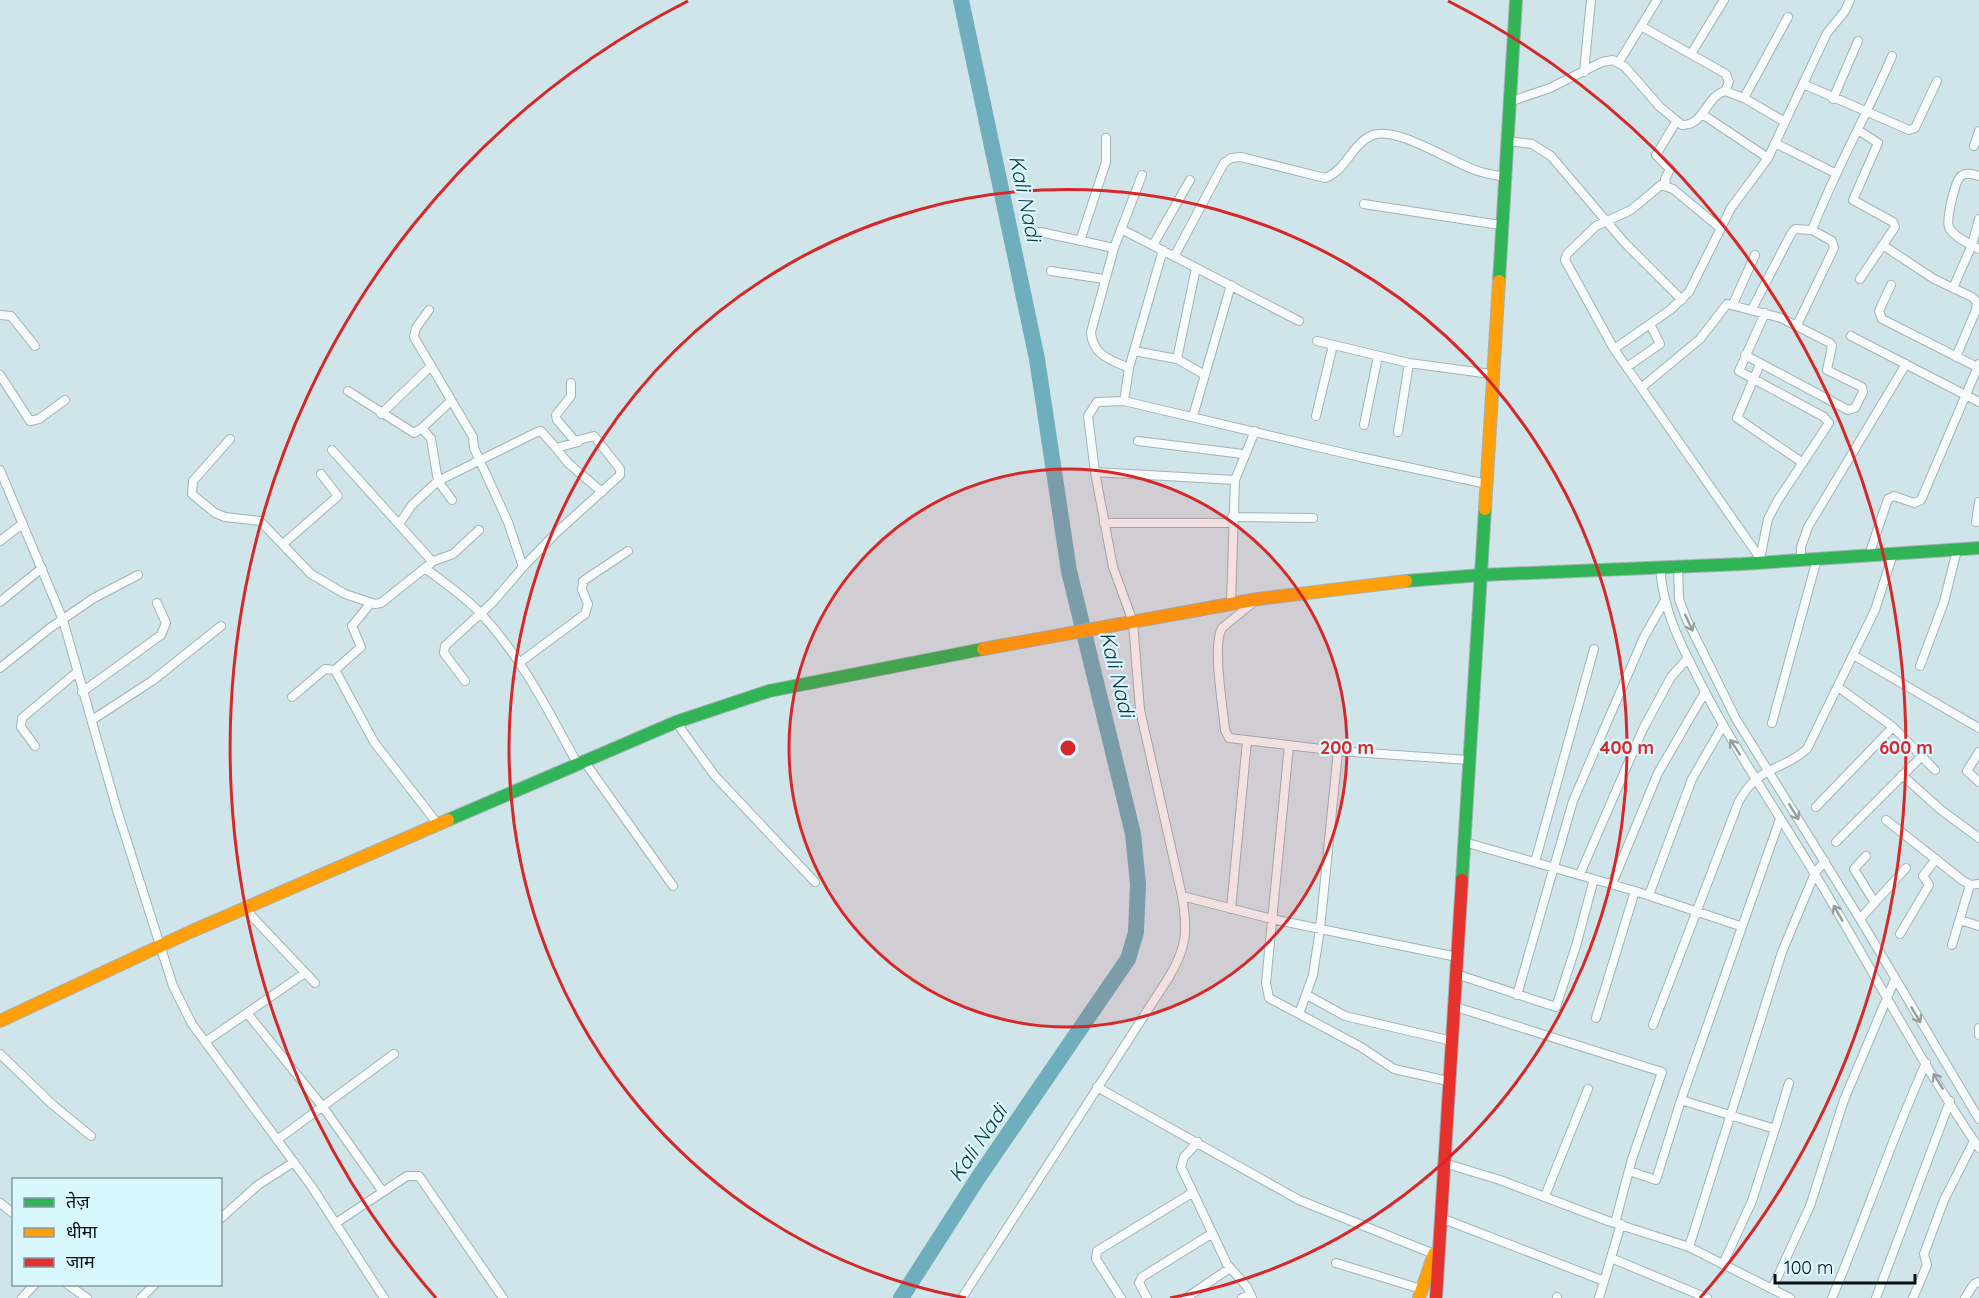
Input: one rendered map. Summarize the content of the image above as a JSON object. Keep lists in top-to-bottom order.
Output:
{
  "water": ["Kali Nadi"],
  "legend": ["तेज़", "धीमा", "जाम"],
  "scale_bar": "100 m",
  "rings": ["200 m", "400 m", "600 m"]
}
